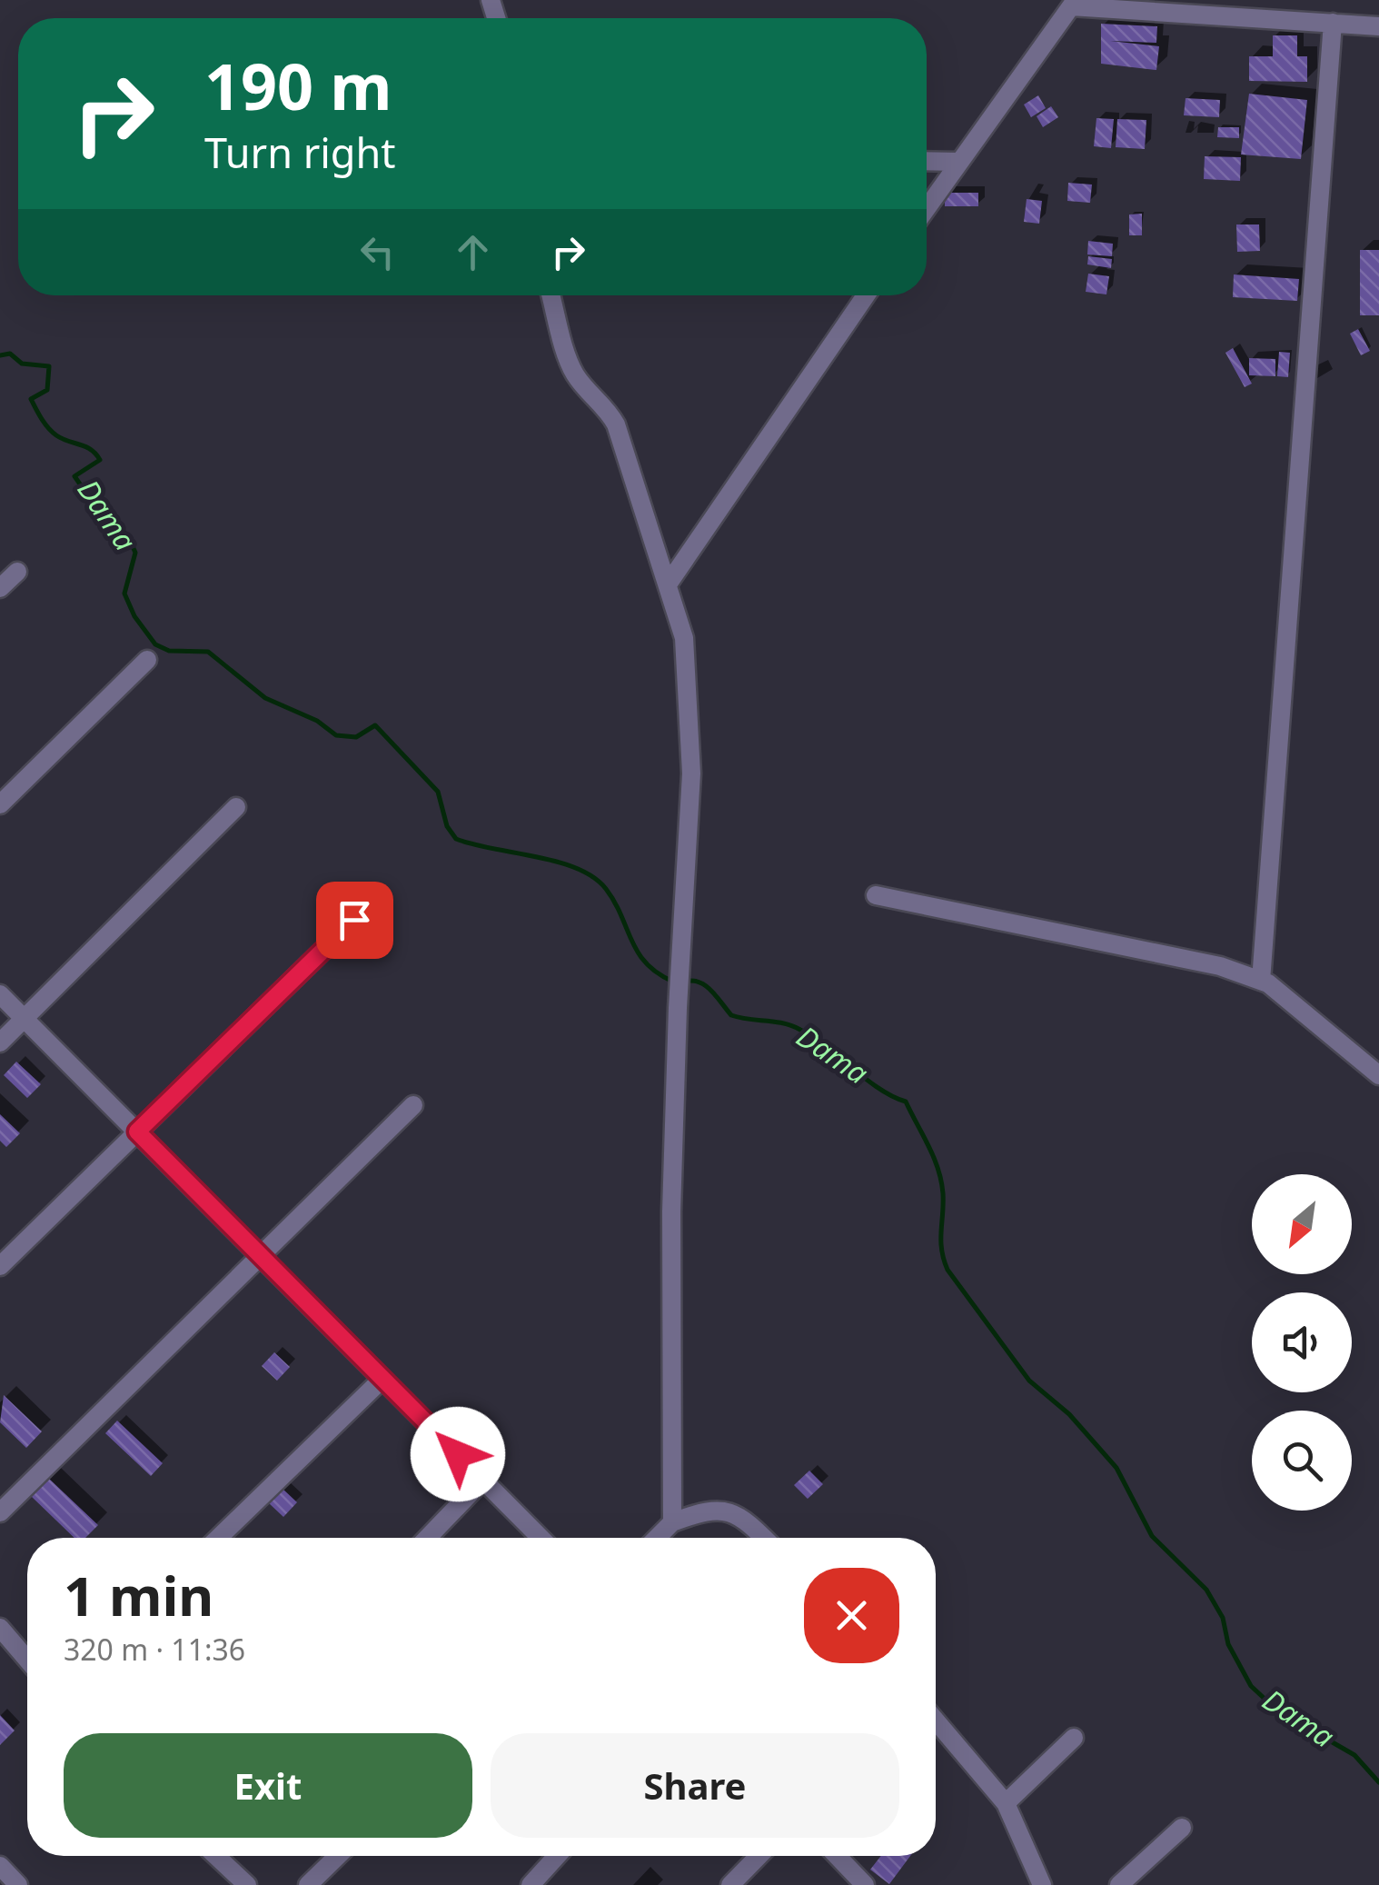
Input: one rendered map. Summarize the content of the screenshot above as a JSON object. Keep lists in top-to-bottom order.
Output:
{
  "water": ["Dama"],
  "north": "bottom left",
  "page": {
    "turn": ["190 m", "Turn right"],
    "heading": ["1 min", "320 m · 11:36"],
    "buttons": ["Exit", "Share"]
  }
}
